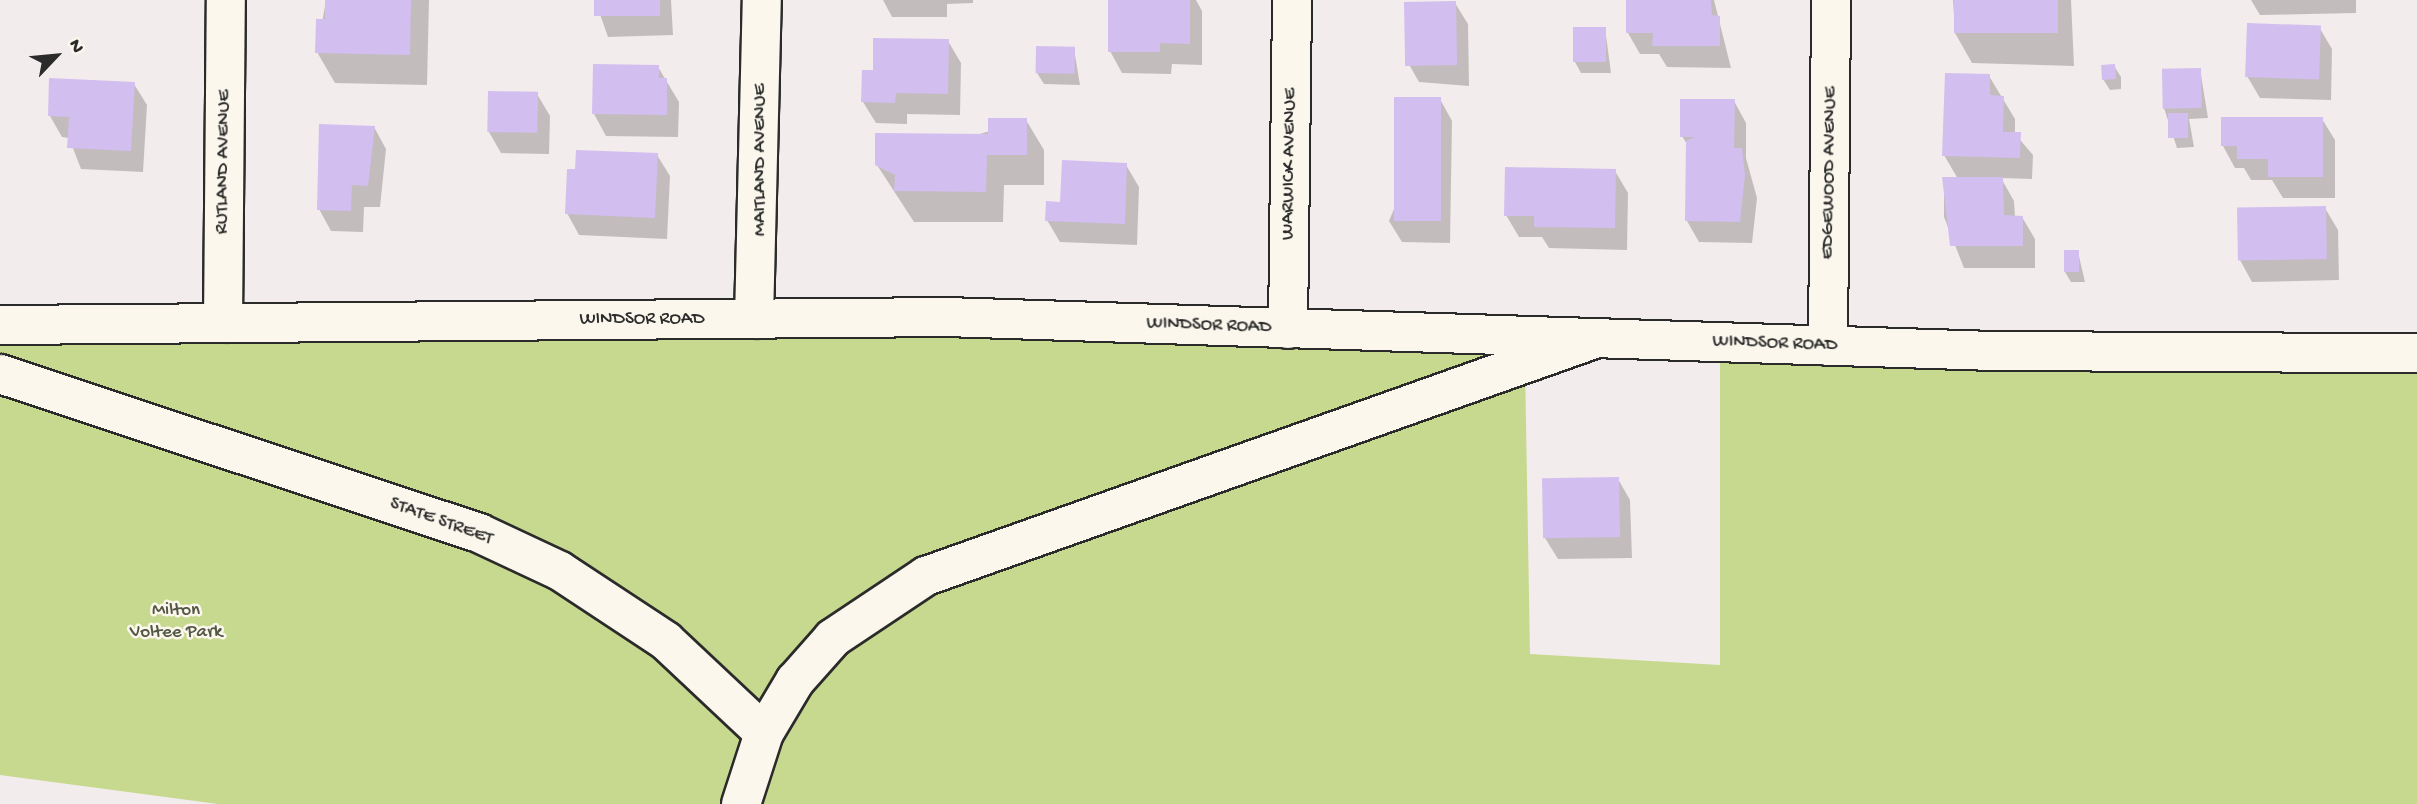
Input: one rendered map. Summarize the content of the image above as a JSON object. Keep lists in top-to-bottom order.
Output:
{
  "streets": {
    "street": [
      "MAITLAND AVENUE",
      "RUTLAND AVENUE",
      "WARWICK AVENUE",
      "EDGEWOOD AVENUE",
      "WINDSOR ROAD",
      "STATE STREET"
    ]
  },
  "crossings": [
    ["MAITLAND AVENUE", "WINDSOR ROAD"],
    ["RUTLAND AVENUE", "WINDSOR ROAD"],
    ["WARWICK AVENUE", "WINDSOR ROAD"],
    ["EDGEWOOD AVENUE", "WINDSOR ROAD"]
  ],
  "parks": ["Milton Voltee Park"],
  "north": "top right"
}
